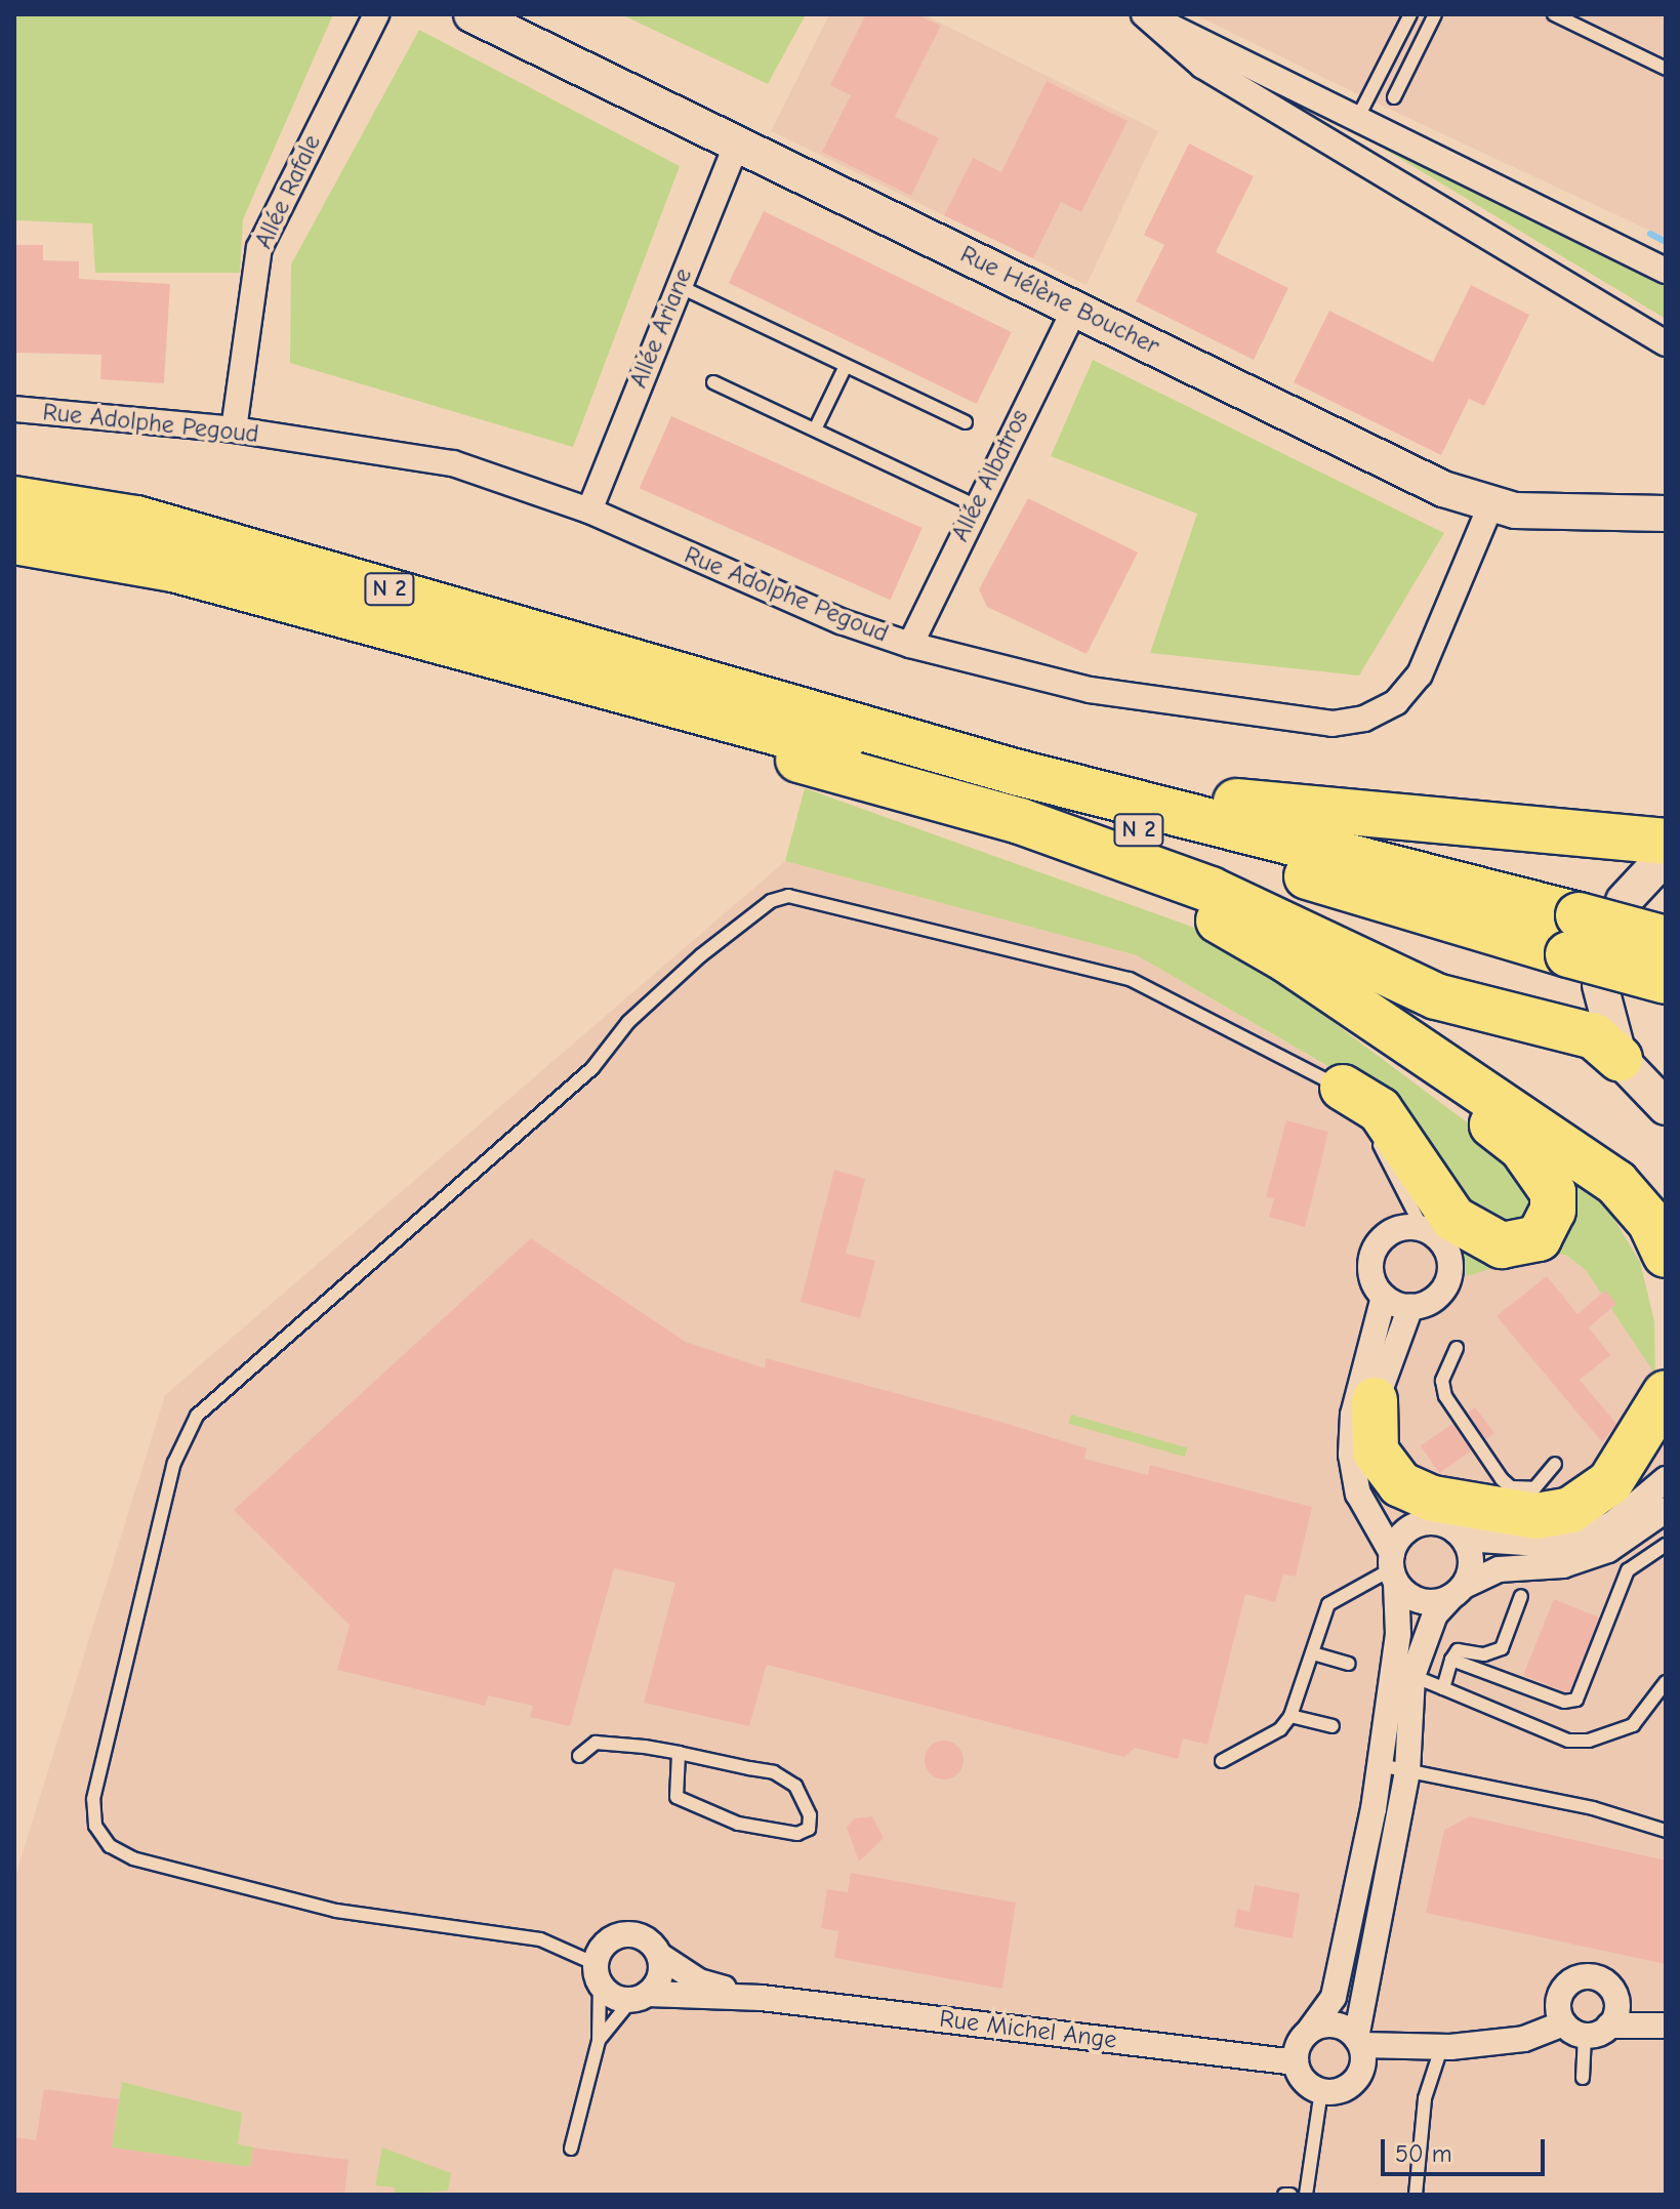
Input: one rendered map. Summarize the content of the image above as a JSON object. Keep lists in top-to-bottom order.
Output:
{
  "streets": {
    "highway": ["N 2"],
    "street": [
      "Allée Rafale",
      "Rue Hélène Boucher",
      "Allée Ariane",
      "Rue Adolphe Pegoud",
      "Allée Albatros",
      "Rue Michel Ange"
    ]
  },
  "crossings": [
    ["Allée Rafale", "Rue Adolphe Pegoud"],
    ["Rue Hélène Boucher", "Allée Ariane"],
    ["Rue Hélène Boucher", "Rue Adolphe Pegoud"],
    ["Rue Hélène Boucher", "Allée Albatros"],
    ["Allée Ariane", "Rue Adolphe Pegoud"],
    ["Rue Adolphe Pegoud", "Allée Albatros"]
  ],
  "scale_bar": "50 m"
}
